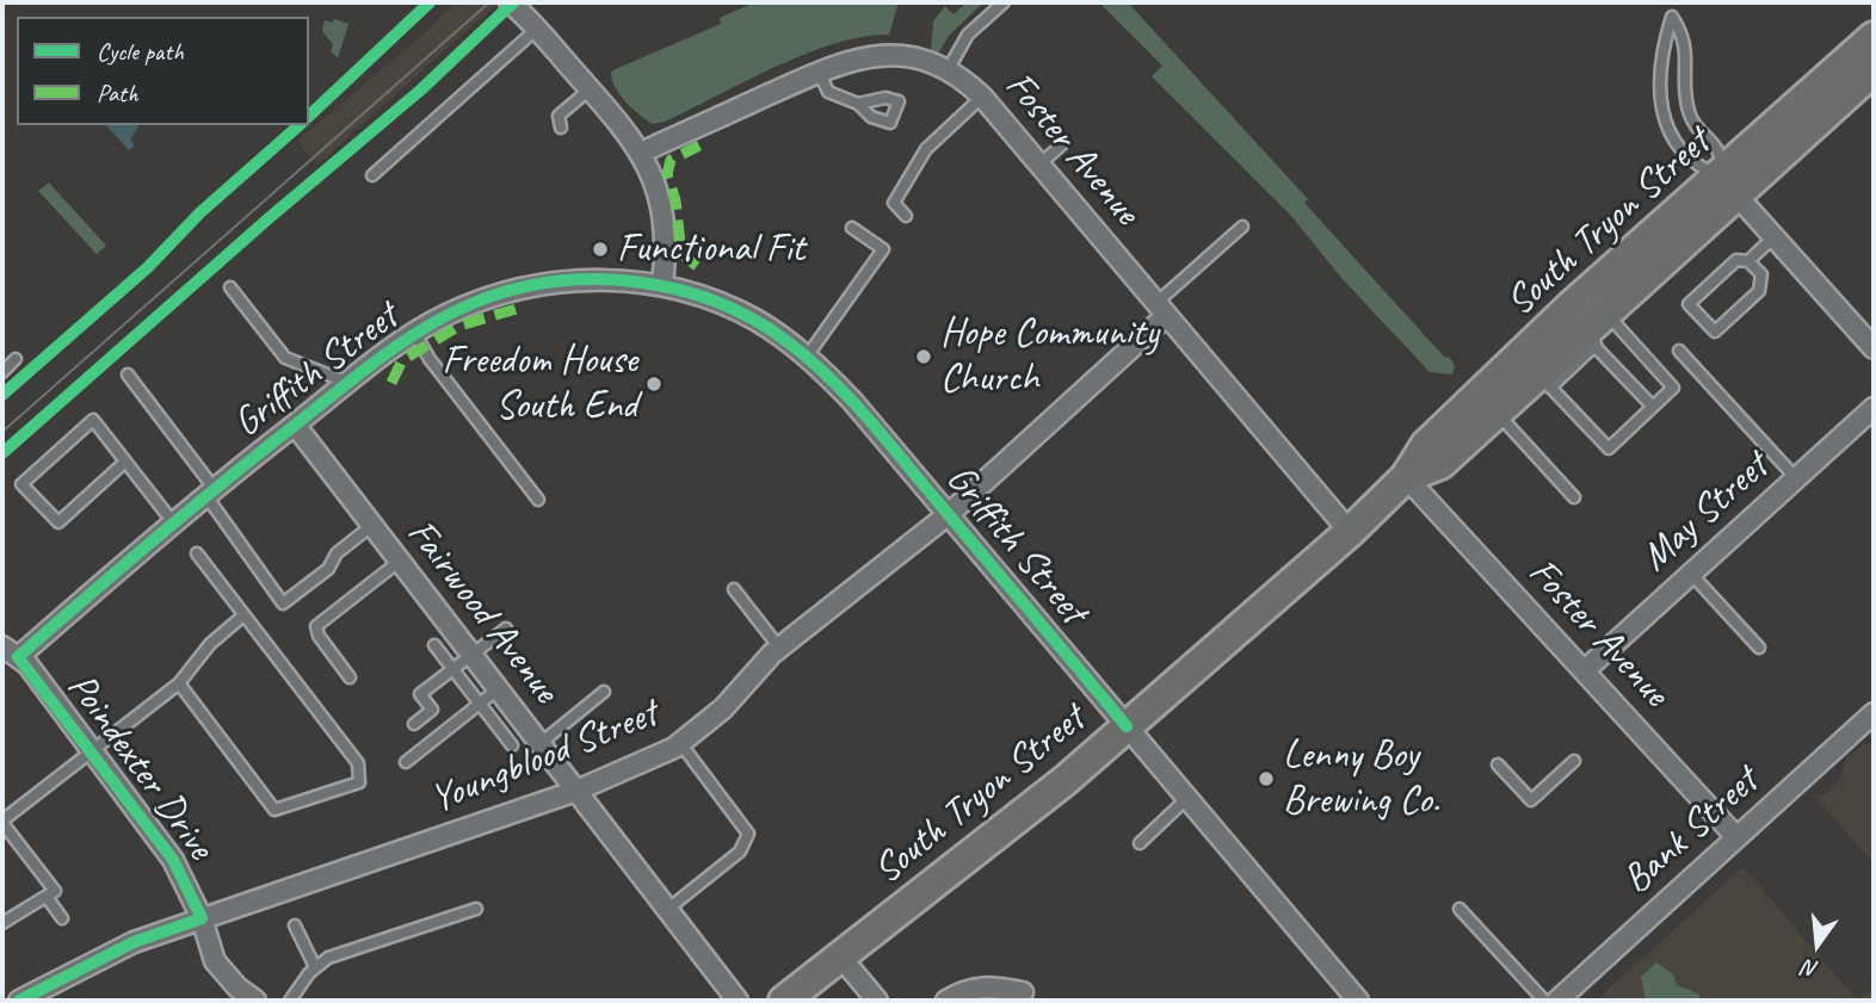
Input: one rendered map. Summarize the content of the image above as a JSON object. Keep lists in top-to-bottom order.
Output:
{
  "streets": {
    "main road": ["South Tryon Street"],
    "street": [
      "Foster Avenue",
      "Griffith Street",
      "May Street",
      "Fairwood Avenue",
      "Youngblood Street",
      "Poindexter Drive",
      "Bank Street"
    ]
  },
  "crossings": [
    ["Foster Avenue", "South Tryon Street"],
    ["Foster Avenue", "May Street"],
    ["Foster Avenue", "Youngblood Street"],
    ["Foster Avenue", "Bank Street"],
    ["South Tryon Street", "Griffith Street"],
    ["Griffith Street", "Fairwood Avenue"],
    ["Griffith Street", "Youngblood Street"],
    ["Griffith Street", "Poindexter Drive"],
    ["Fairwood Avenue", "Youngblood Street"],
    ["Youngblood Street", "Poindexter Drive"]
  ],
  "places": [
    "Functional Fit",
    "Hope Community Church",
    "Freedom House South End",
    "Lenny Boy Brewing Co."
  ],
  "legend": ["Cycle path", "Path"],
  "north": "bottom"
}
